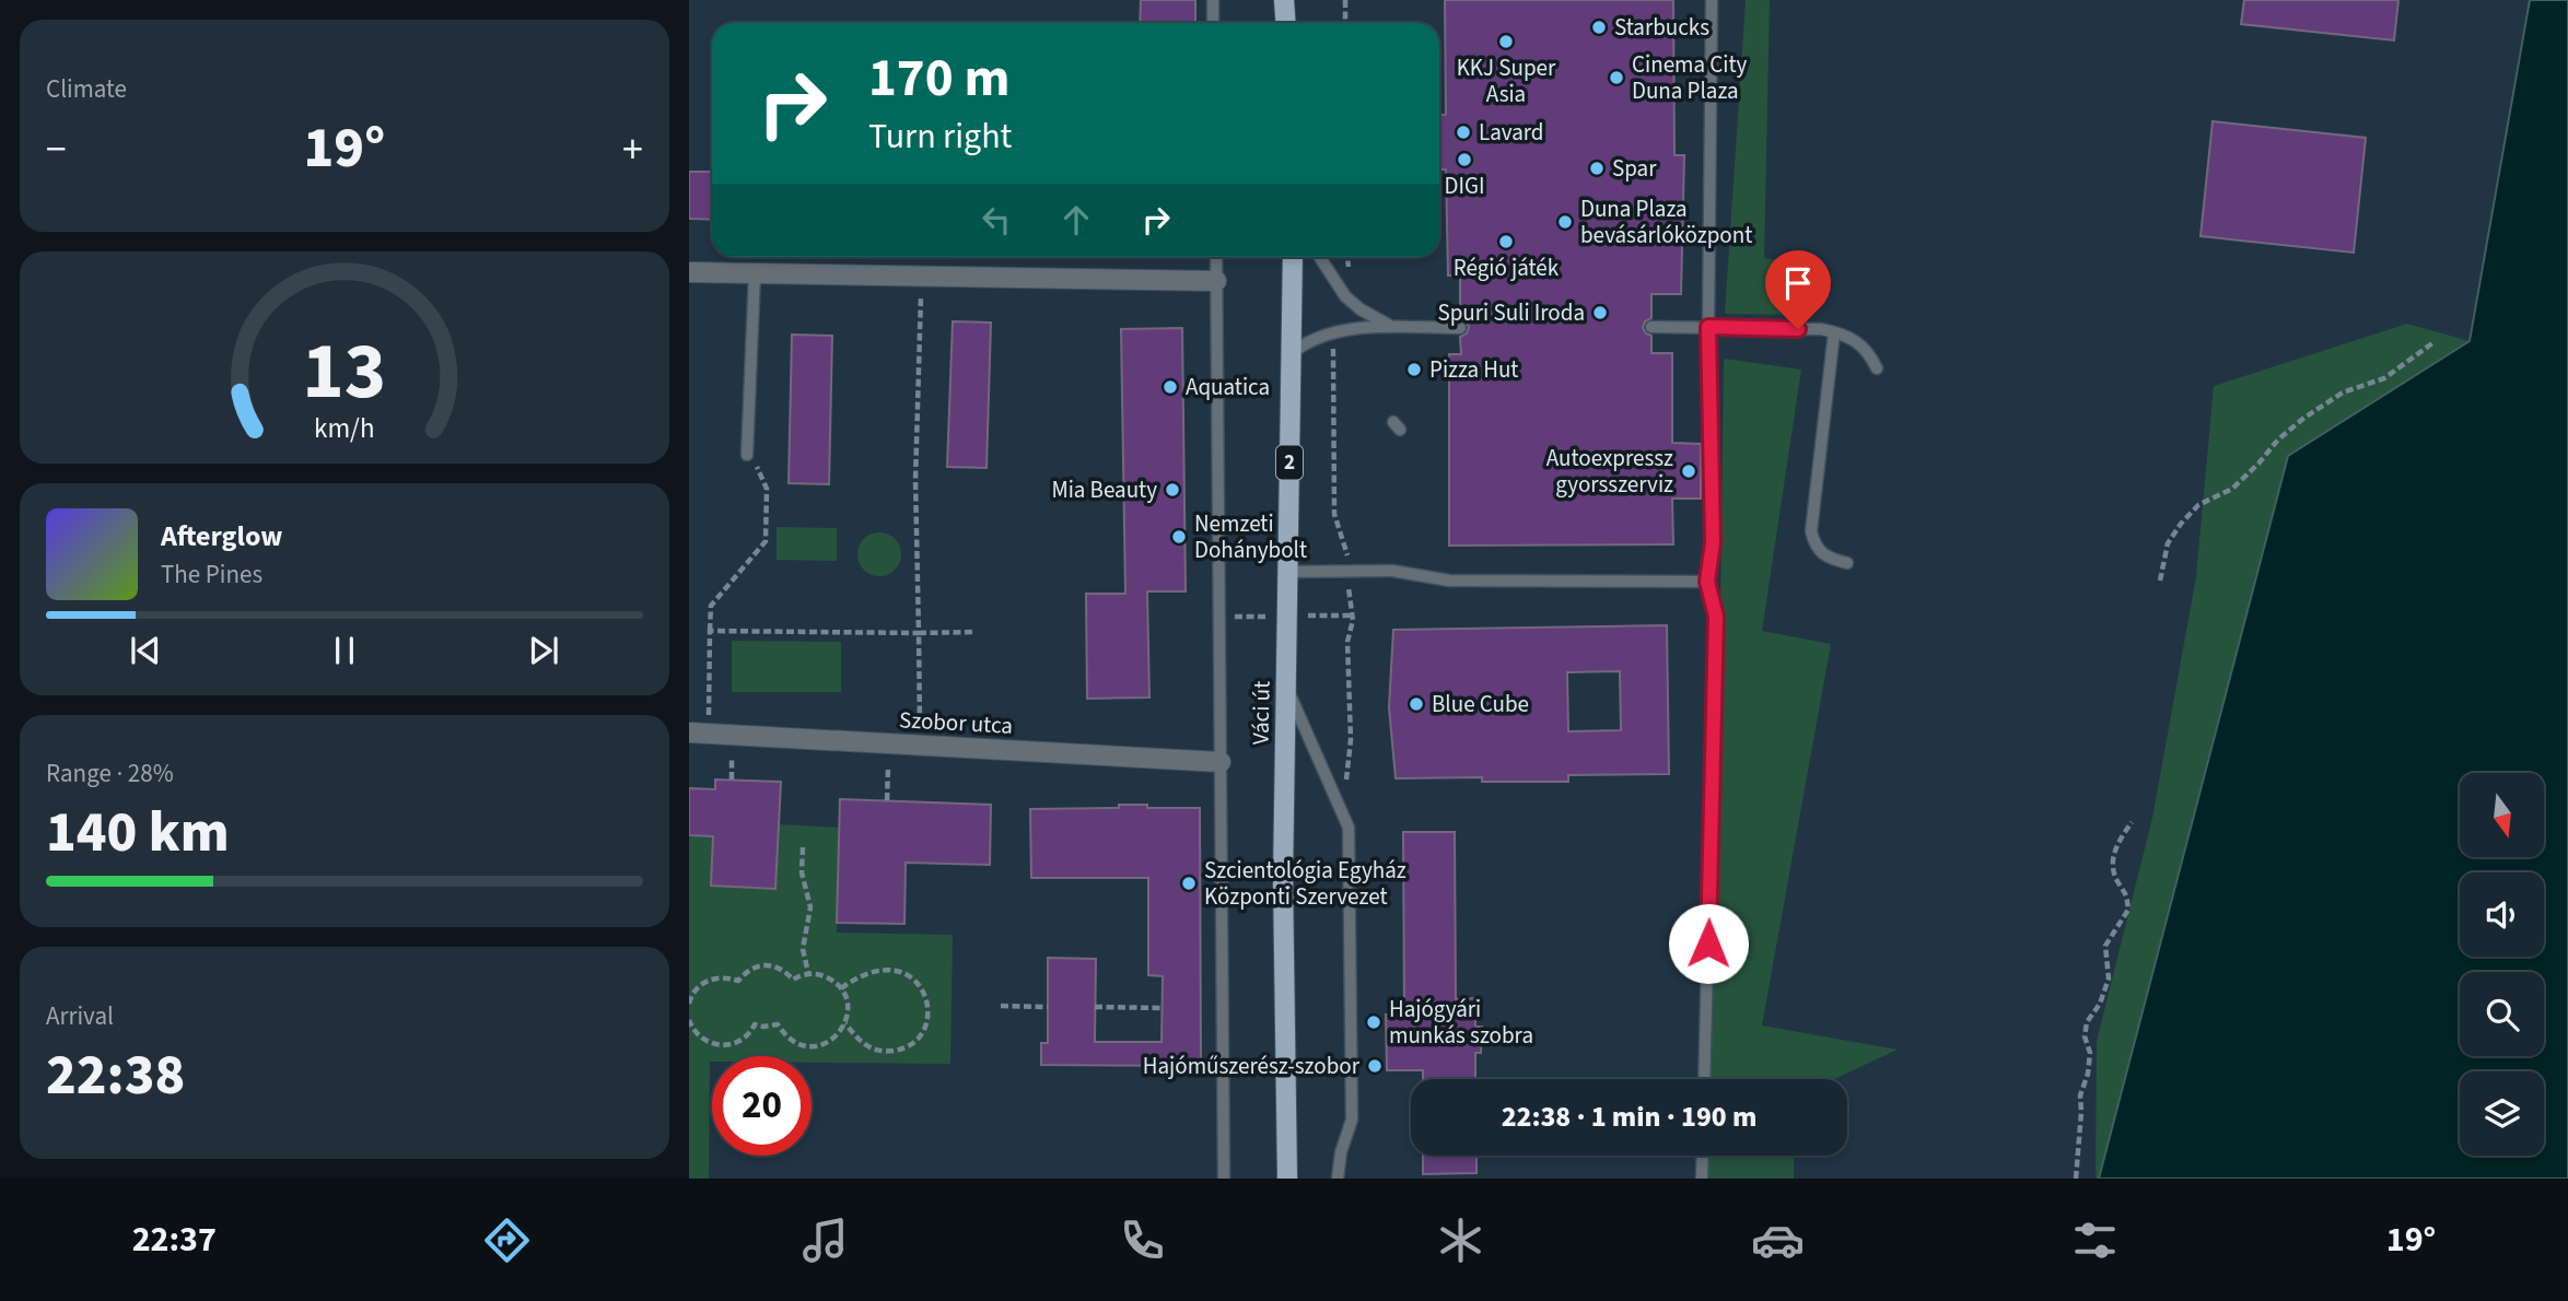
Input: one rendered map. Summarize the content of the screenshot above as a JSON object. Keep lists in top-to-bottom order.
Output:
{
  "streets": {
    "main road": ["2", "Váci út"],
    "street": ["Szobor utca"]
  },
  "places": [
    "Starbucks",
    "KKJ Super Asia",
    "Cinema City Duna Plaza",
    "Lavard",
    "DIGI",
    "Spar",
    "Duna Plaza bevásárlóközpont",
    "Régió játék",
    "Spuri Suli Iroda",
    "Pizza Hut",
    "Aquatica",
    "Autoexpressz gyorsszerviz",
    "Mia Beauty",
    "Nemzeti Dohánybolt",
    "Blue Cube",
    "Szcientológia Egyház Központi Szervezet",
    "Hajógyári munkás szobra",
    "Hajóműszerész-szobor"
  ],
  "north": "bottom",
  "page": {
    "tile": [
      "Climate",
      ["Range · 28%", "140 km"],
      ["Arrival", "22:38"]
    ],
    "turn": ["170 m", "Turn right"],
    "heat": ["−", "19°", "+"],
    "song": ["Afterglow", "The Pines"],
    "limit": "20",
    "trip": "22:38 · 1 min · 190 m",
    "tabs": ["22:37", "19°"],
    "gauge": ["13", "km/h"]
  }
}
